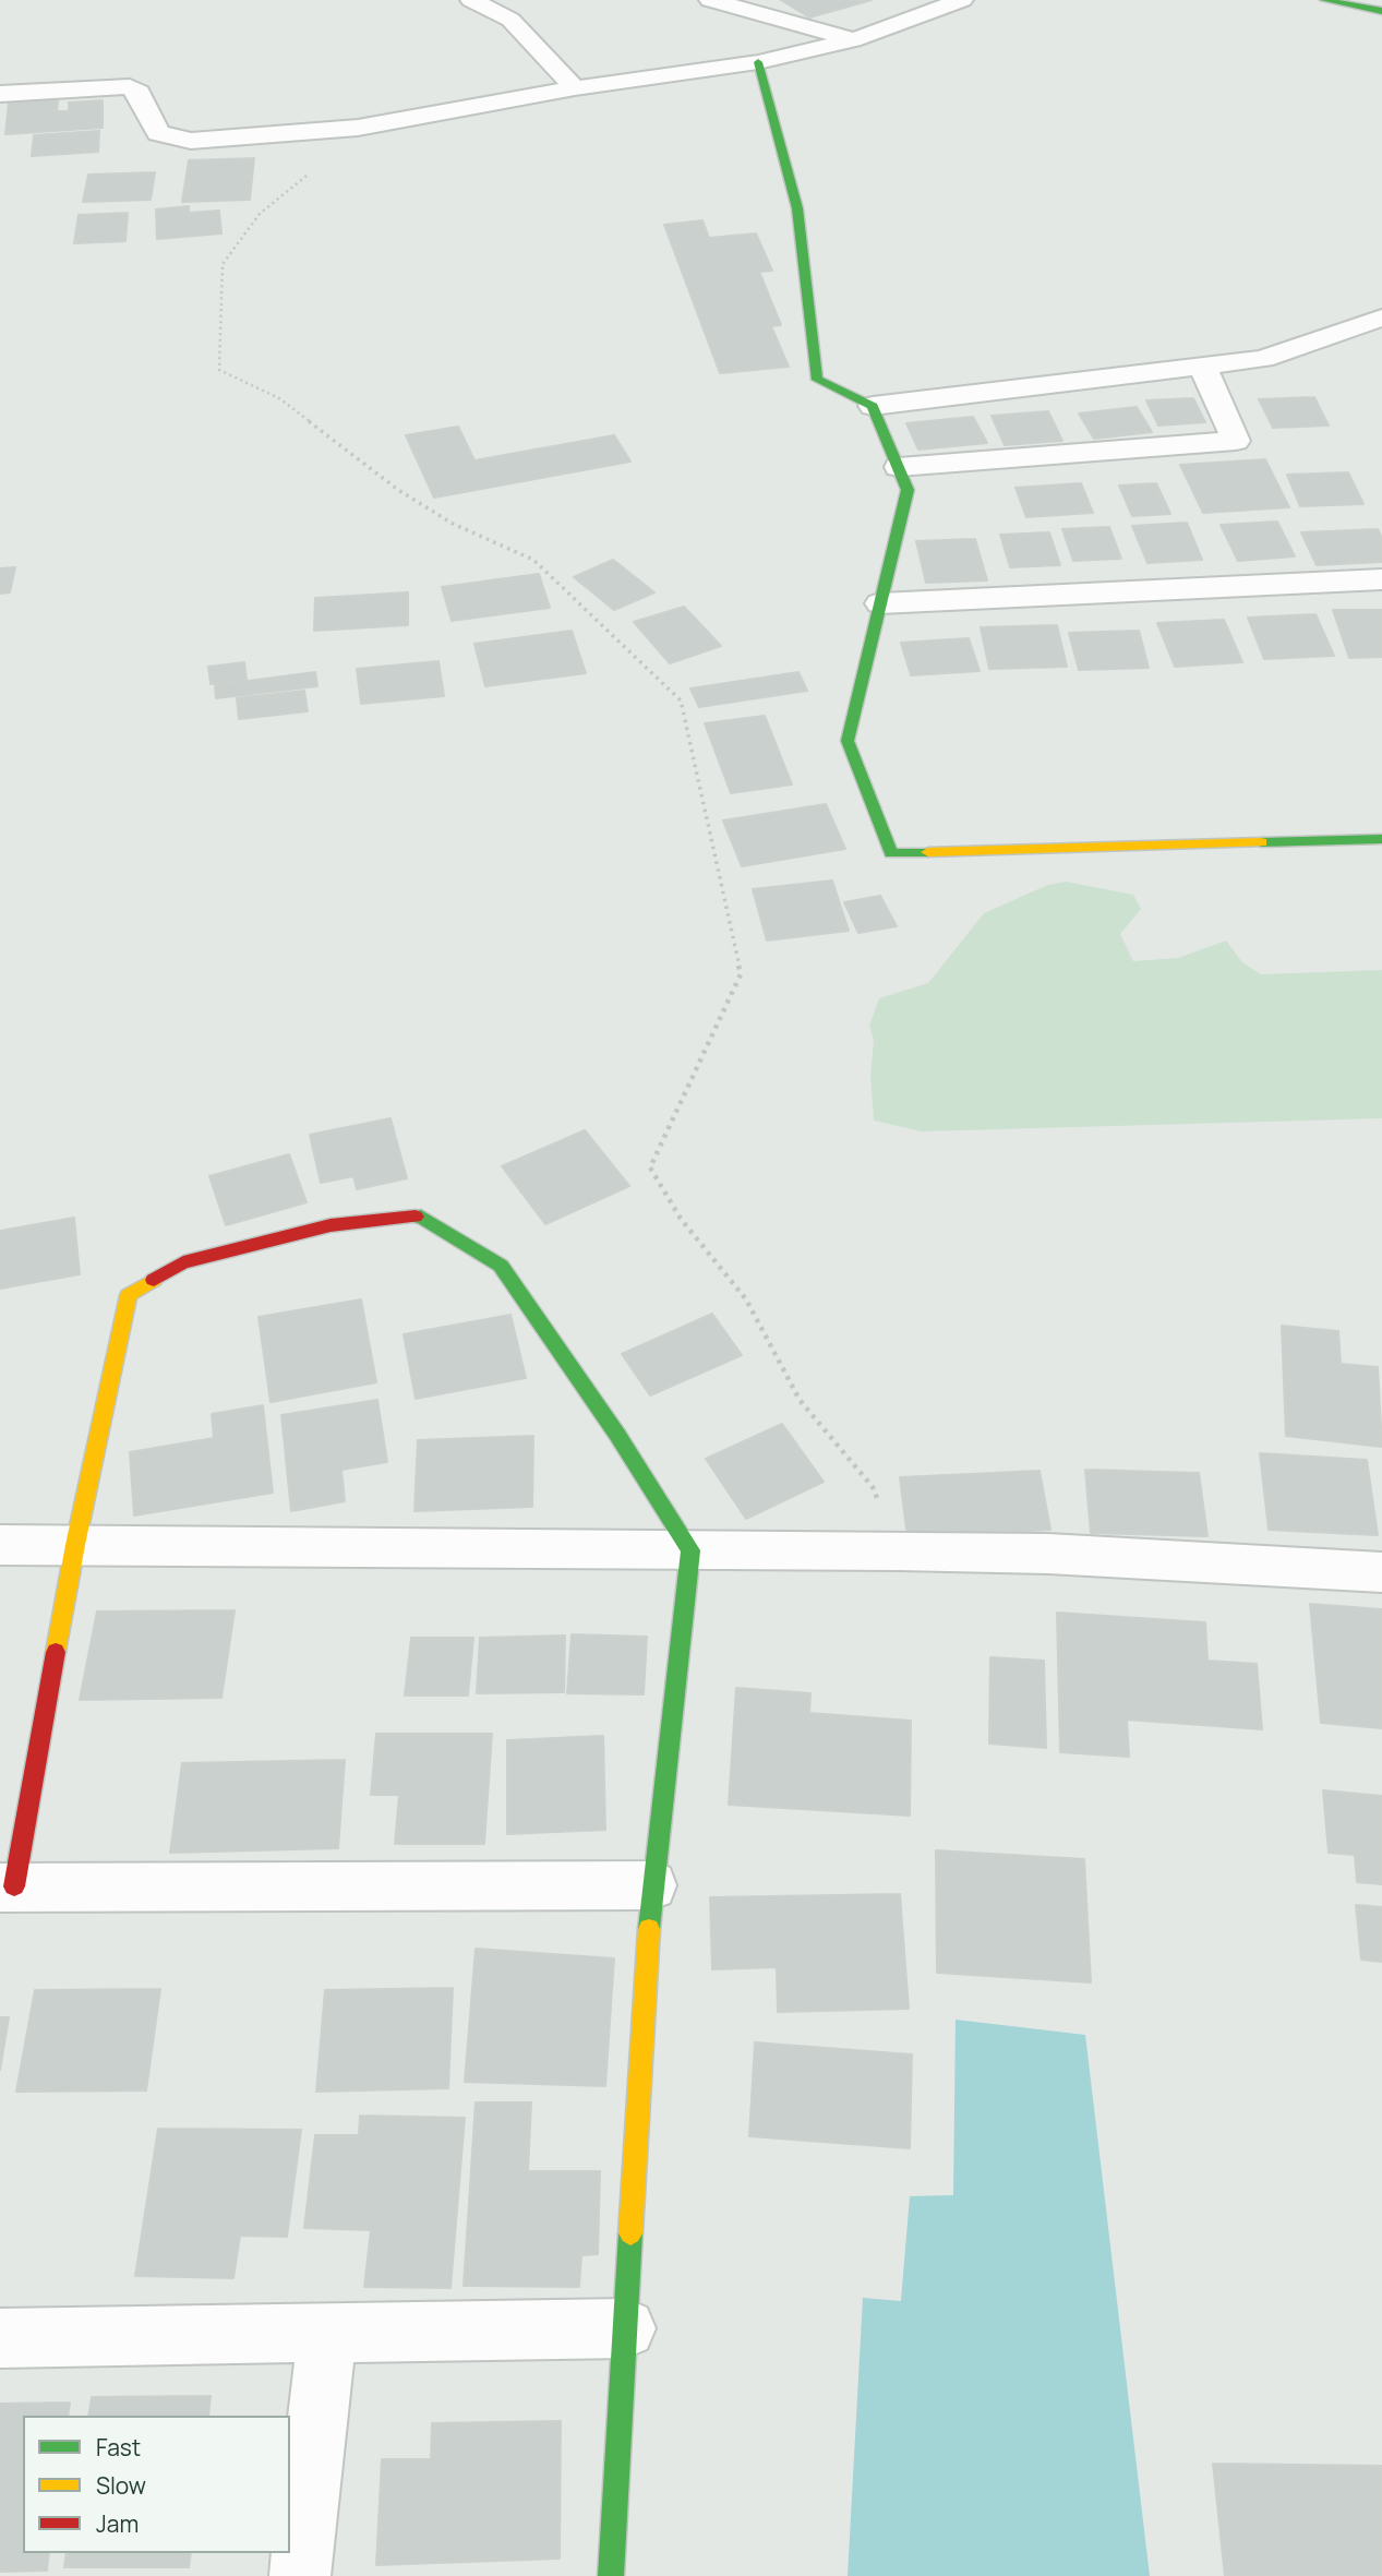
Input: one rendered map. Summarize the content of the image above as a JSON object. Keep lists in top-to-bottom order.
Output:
{
  "legend": ["Fast", "Slow", "Jam"]
}
